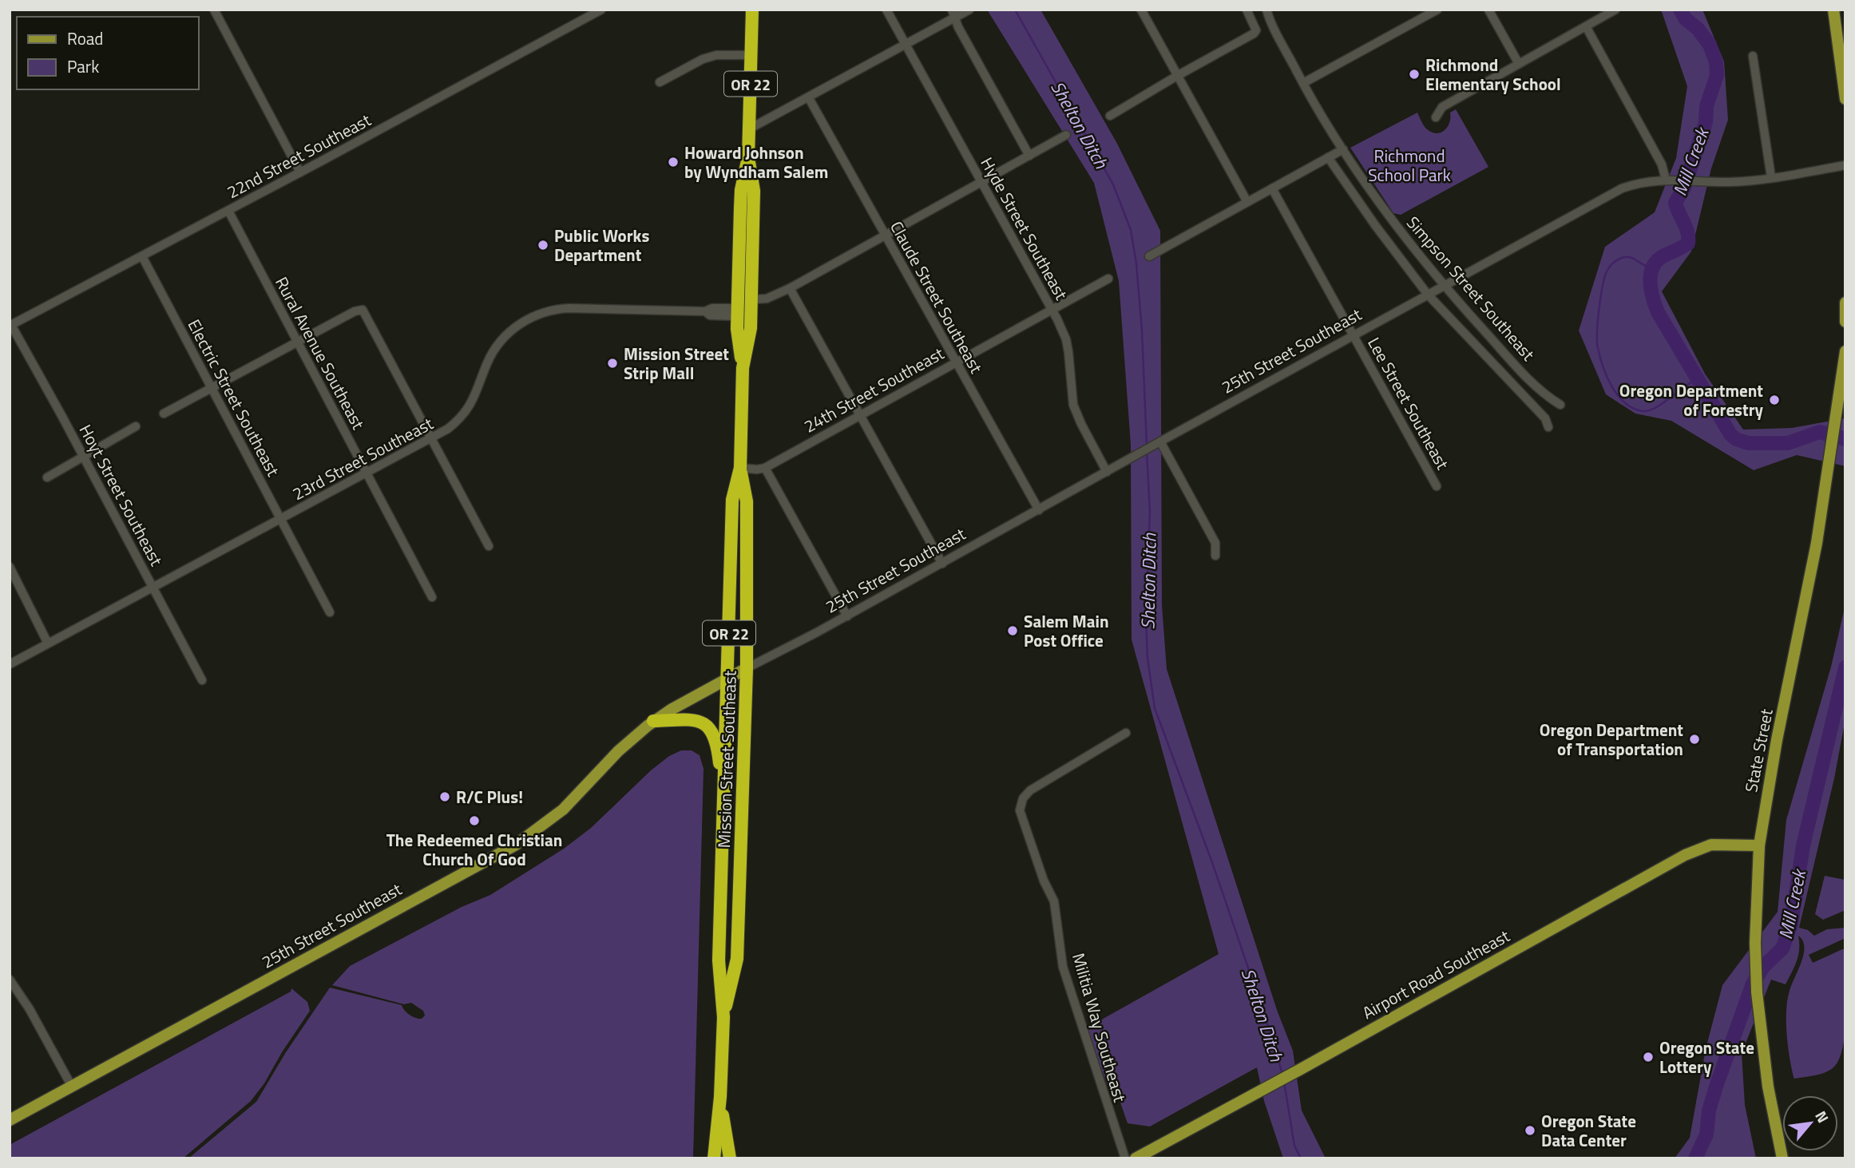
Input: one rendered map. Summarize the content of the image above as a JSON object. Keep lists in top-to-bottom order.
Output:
{
  "streets": {
    "highway": ["OR 22", "Mission Street Southeast"],
    "main road": ["25th Street Southeast", "State Street", "Airport Road Southeast"],
    "street": [
      "22nd Street Southeast",
      "Hyde Street Southeast",
      "Simpson Street Southeast",
      "Claude Street Southeast",
      "Rural Avenue Southeast",
      "24th Street Southeast",
      "Electric Street Southeast",
      "Lee Street Southeast",
      "23rd Street Southeast",
      "Hoyt Street Southeast",
      "Militia Way Southeast"
    ]
  },
  "crossings": [
    ["22nd Street Southeast", "Rural Avenue Southeast"],
    ["22nd Street Southeast", "Electric Street Southeast"],
    ["22nd Street Southeast", "Hoyt Street Southeast"],
    ["Hyde Street Southeast", "25th Street Southeast"],
    ["Hyde Street Southeast", "24th Street Southeast"],
    ["Simpson Street Southeast", "25th Street Southeast"],
    ["Claude Street Southeast", "25th Street Southeast"],
    ["Claude Street Southeast", "24th Street Southeast"],
    ["25th Street Southeast", "Lee Street Southeast"],
    ["25th Street Southeast", "Mission Street Southeast"],
    ["Rural Avenue Southeast", "23rd Street Southeast"],
    ["24th Street Southeast", "Mission Street Southeast"],
    ["Electric Street Southeast", "23rd Street Southeast"],
    ["23rd Street Southeast", "Hoyt Street Southeast"],
    ["23rd Street Southeast", "Mission Street Southeast"],
    ["State Street", "Airport Road Southeast"]
  ],
  "water": ["Shelton Ditch", "Mill Creek"],
  "parks": ["Richmond School Park"],
  "places": [
    "Richmond Elementary School",
    "Howard Johnson by Wyndham Salem",
    "Public Works Department",
    "Mission Street Strip Mall",
    "Oregon Department of Forestry",
    "Salem Main Post Office",
    "Oregon Department of Transportation",
    "R/C Plus!",
    "The Redeemed Christian Church Of God",
    "Oregon State Lottery",
    "Oregon State Data Center"
  ],
  "legend": ["Road", "Park"],
  "north": "top right"
}
